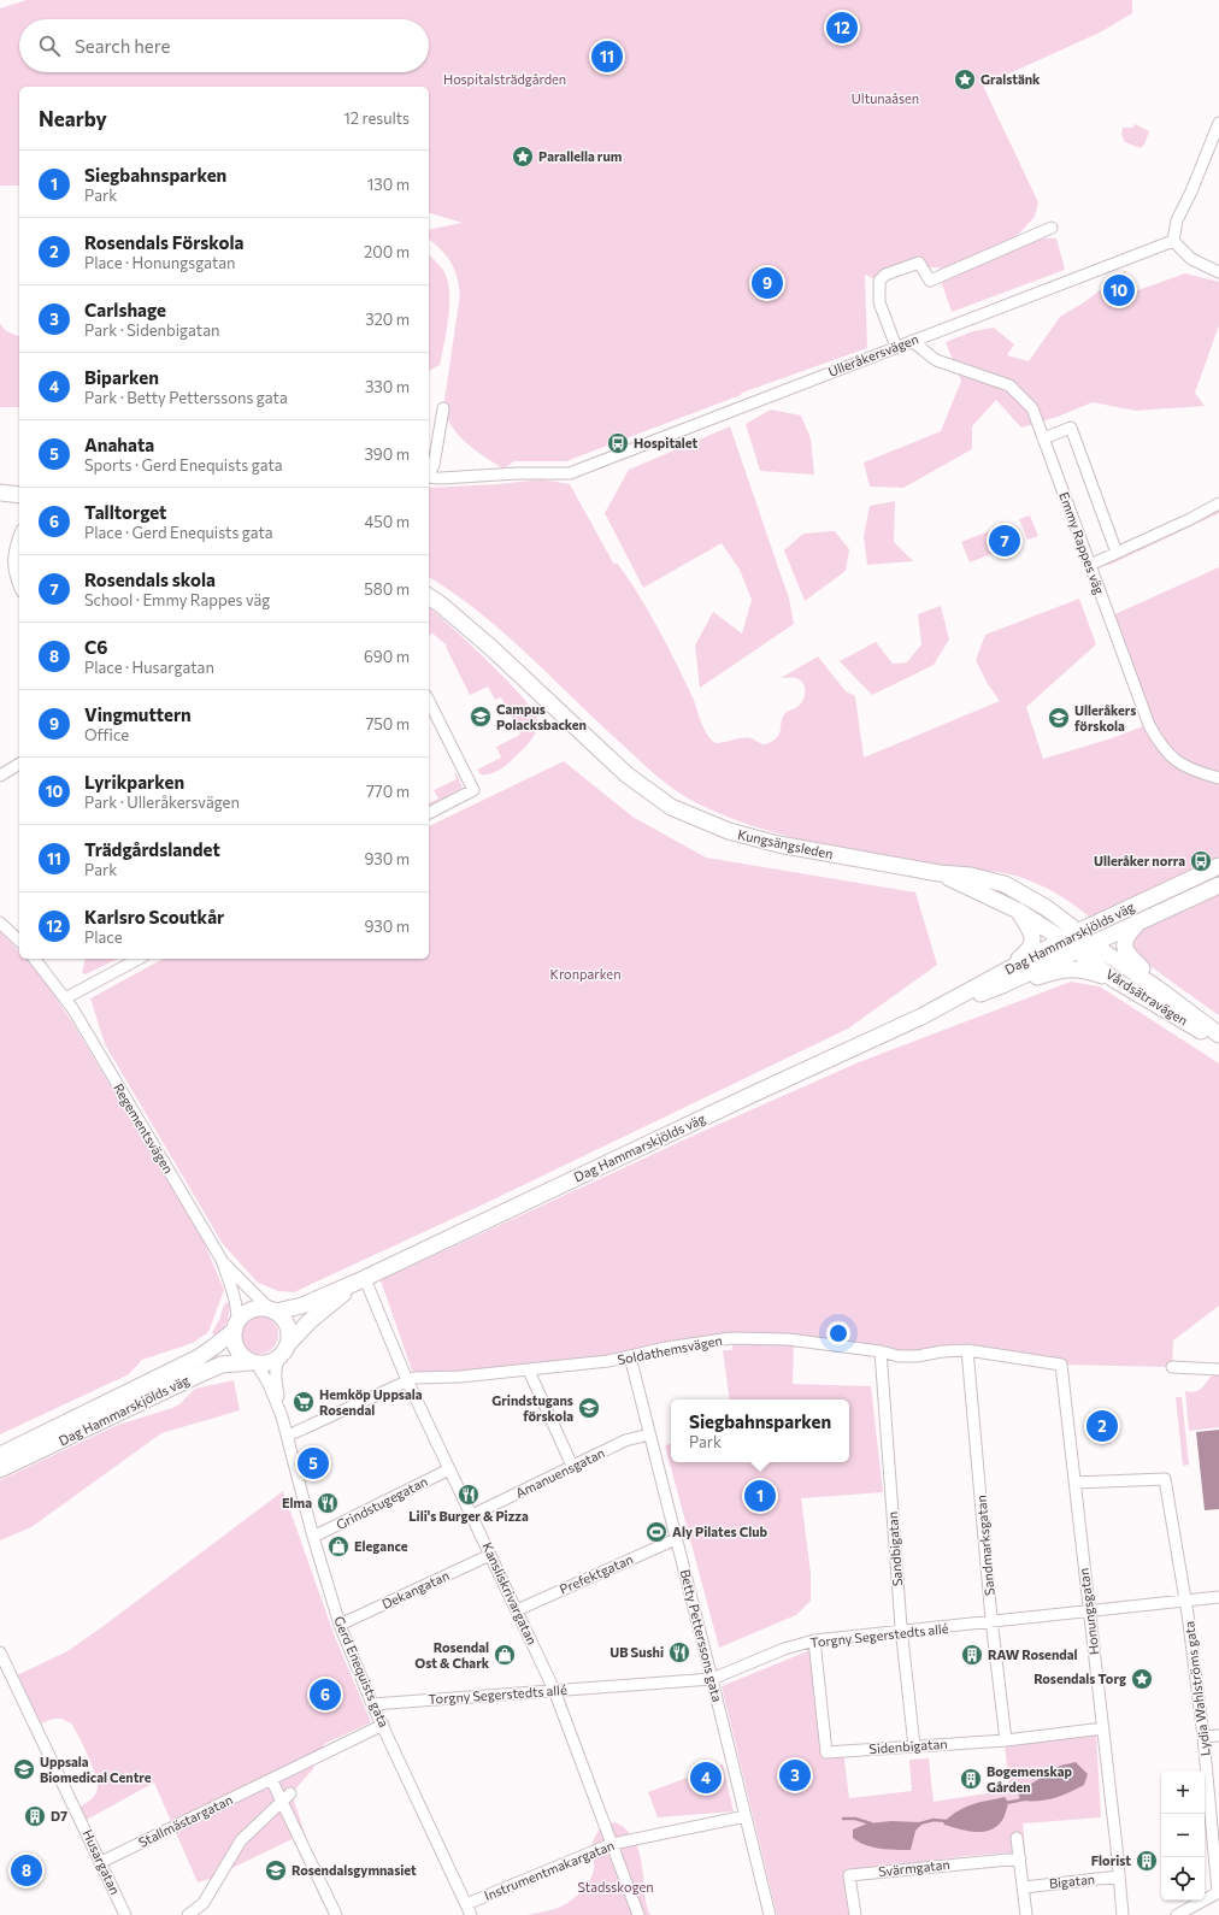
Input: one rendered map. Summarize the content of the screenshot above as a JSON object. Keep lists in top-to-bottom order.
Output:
{
  "streets": {
    "main road": ["Kungsängsleden", "Dag Hammarskjölds väg", "Vårdsätravägen"],
    "street": [
      "Ulleråkersvägen",
      "Emmy Rappes väg",
      "Regementsvägen",
      "Soldathemsvägen",
      "Amanuensgatan",
      "Grindstugegatan",
      "Sandmarksgatan",
      "Sandbigatan",
      "Prefektgatan",
      "Dekangatan",
      "Kansliskrivargatan",
      "Honungsgatan",
      "Betty Petterssons gata",
      "Torgny Segerstedts allé",
      "Gerd Enequists gata",
      "Lydia Wahlströms gata",
      "Sidenbigatan",
      "Stallmästargatan",
      "Husargatan",
      "Svärmgatan",
      "Instrumentmakargatan",
      "Bigatan"
    ]
  },
  "crossings": [
    ["Ulleråkersvägen", "Emmy Rappes väg"],
    ["Kungsängsleden", "Dag Hammarskjölds väg"],
    ["Kungsängsleden", "Vårdsätravägen"],
    ["Dag Hammarskjölds väg", "Vårdsätravägen"],
    ["Dag Hammarskjölds väg", "Regementsvägen"],
    ["Dag Hammarskjölds väg", "Kansliskrivargatan"],
    ["Dag Hammarskjölds väg", "Gerd Enequists gata"],
    ["Regementsvägen", "Gerd Enequists gata"],
    ["Soldathemsvägen", "Sandmarksgatan"],
    ["Soldathemsvägen", "Sandbigatan"],
    ["Soldathemsvägen", "Kansliskrivargatan"],
    ["Soldathemsvägen", "Honungsgatan"],
    ["Soldathemsvägen", "Betty Petterssons gata"],
    ["Soldathemsvägen", "Gerd Enequists gata"],
    ["Amanuensgatan", "Kansliskrivargatan"],
    ["Amanuensgatan", "Betty Petterssons gata"],
    ["Grindstugegatan", "Kansliskrivargatan"],
    ["Grindstugegatan", "Gerd Enequists gata"],
    ["Sandmarksgatan", "Torgny Segerstedts allé"],
    ["Sandmarksgatan", "Sidenbigatan"],
    ["Sandbigatan", "Torgny Segerstedts allé"],
    ["Sandbigatan", "Sidenbigatan"],
    ["Prefektgatan", "Kansliskrivargatan"],
    ["Prefektgatan", "Betty Petterssons gata"],
    ["Dekangatan", "Kansliskrivargatan"],
    ["Dekangatan", "Gerd Enequists gata"],
    ["Kansliskrivargatan", "Torgny Segerstedts allé"],
    ["Kansliskrivargatan", "Instrumentmakargatan"],
    ["Honungsgatan", "Torgny Segerstedts allé"],
    ["Honungsgatan", "Lydia Wahlströms gata"],
    ["Honungsgatan", "Sidenbigatan"],
    ["Honungsgatan", "Bigatan"],
    ["Betty Petterssons gata", "Torgny Segerstedts allé"],
    ["Betty Petterssons gata", "Instrumentmakargatan"],
    ["Torgny Segerstedts allé", "Gerd Enequists gata"],
    ["Torgny Segerstedts allé", "Lydia Wahlströms gata"],
    ["Torgny Segerstedts allé", "Sidenbigatan"],
    ["Gerd Enequists gata", "Stallmästargatan"],
    ["Gerd Enequists gata", "Instrumentmakargatan"],
    ["Stallmästargatan", "Husargatan"]
  ],
  "parks": [
    "Hospitalsträdgården",
    "Ultunaåsen",
    "Kronparken",
    "Stadsskogen"
  ],
  "places": {
    "place": ["Gralstänk", "Parallella rum", "Rosendals Torg"],
    "bus stop": ["Hospitalet", "Ulleråker norra"],
    "school or university": [
      "Campus Polacksbacken",
      "Ulleråkers förskola",
      "Grindstugans förskola",
      "Uppsala Biomedical Centre",
      "Rosendalsgymnasiet"
    ],
    "supermarket": ["Hemköp Uppsala Rosendal"],
    "restaurant": ["Lili's Burger & Pizza", "Elma", "UB Sushi"],
    "sports": ["Aly Pilates Club"],
    "shop": ["Elegance", "Rosendal Ost & Chark"],
    "building": [
      "RAW Rosendal",
      "Bogemenskap Gården",
      "D7",
      "Florist"
    ]
  },
  "page": {
    "pins": [
      "12",
      "11",
      "9",
      "10",
      "7",
      "2",
      "5",
      "1",
      "6",
      "3",
      "4",
      "8"
    ],
    "search": "Search here",
    "heading": ["Nearby", "12 results"],
    "list": [
      {
        "mark": "1",
        "name": "Siegbahnsparken",
        "note": "Park",
        "value": "130 m"
      },
      {
        "mark": "2",
        "name": "Rosendals Förskola",
        "note": "Place · Honungsgatan",
        "value": "200 m"
      },
      {
        "mark": "3",
        "name": "Carlshage",
        "note": "Park · Sidenbigatan",
        "value": "320 m"
      },
      {
        "mark": "4",
        "name": "Biparken",
        "note": "Park · Betty Petterssons gata",
        "value": "330 m"
      },
      {
        "mark": "5",
        "name": "Anahata",
        "note": "Sports · Gerd Enequists gata",
        "value": "390 m"
      },
      {
        "mark": "6",
        "name": "Talltorget",
        "note": "Place · Gerd Enequists gata",
        "value": "450 m"
      },
      {
        "mark": "7",
        "name": "Rosendals skola",
        "note": "School · Emmy Rappes väg",
        "value": "580 m"
      },
      {
        "mark": "8",
        "name": "C6",
        "note": "Place · Husargatan",
        "value": "690 m"
      },
      {
        "mark": "9",
        "name": "Vingmuttern",
        "note": "Office",
        "value": "750 m"
      },
      {
        "mark": "10",
        "name": "Lyrikparken",
        "note": "Park · Ulleråkersvägen",
        "value": "770 m"
      },
      {
        "mark": "11",
        "name": "Trädgårdslandet",
        "note": "Park",
        "value": "930 m"
      },
      {
        "mark": "12",
        "name": "Karlsro Scoutkår",
        "note": "Place",
        "value": "930 m"
      }
    ],
    "popup": ["Siegbahnsparken", "Park"],
    "map_buttons": ["+", "−"]
  }
}
